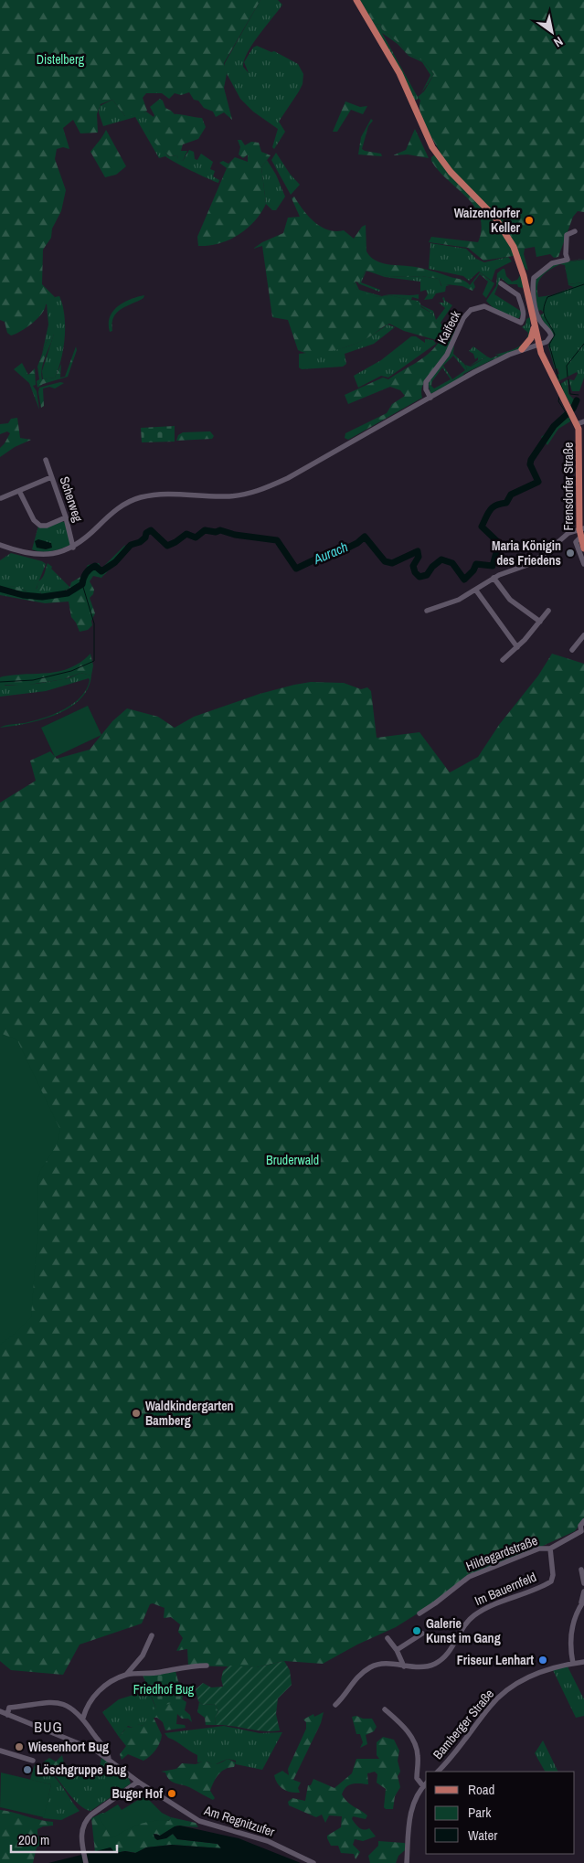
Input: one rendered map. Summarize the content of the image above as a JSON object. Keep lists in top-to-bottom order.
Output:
{
  "streets": {
    "main road": ["Frensdorfer Straße"],
    "street": [
      "Kaifeck",
      "Scherweg",
      "Hildegardstraße",
      "Im Bauernfeld",
      "Bamberger Straße",
      "Am Regnitzufer"
    ]
  },
  "crossings": [
    ["Hildegardstraße", "Im Bauernfeld"]
  ],
  "districts": ["BUG"],
  "water": ["Aurach"],
  "parks": ["Distelberg", "Bruderwald", "Friedhof Bug"],
  "places": [
    "Waizendorfer Keller",
    "Maria Königin des Friedens",
    "Waldkindergarten Bamberg",
    "Galerie Kunst im Gang",
    "Friseur Lenhart",
    "Wiesenhort Bug",
    "Löschgruppe Bug",
    "Buger Hof"
  ],
  "legend": ["Road", "Park", "Water"],
  "scale_bar": "200 m",
  "north": "bottom right"
}
